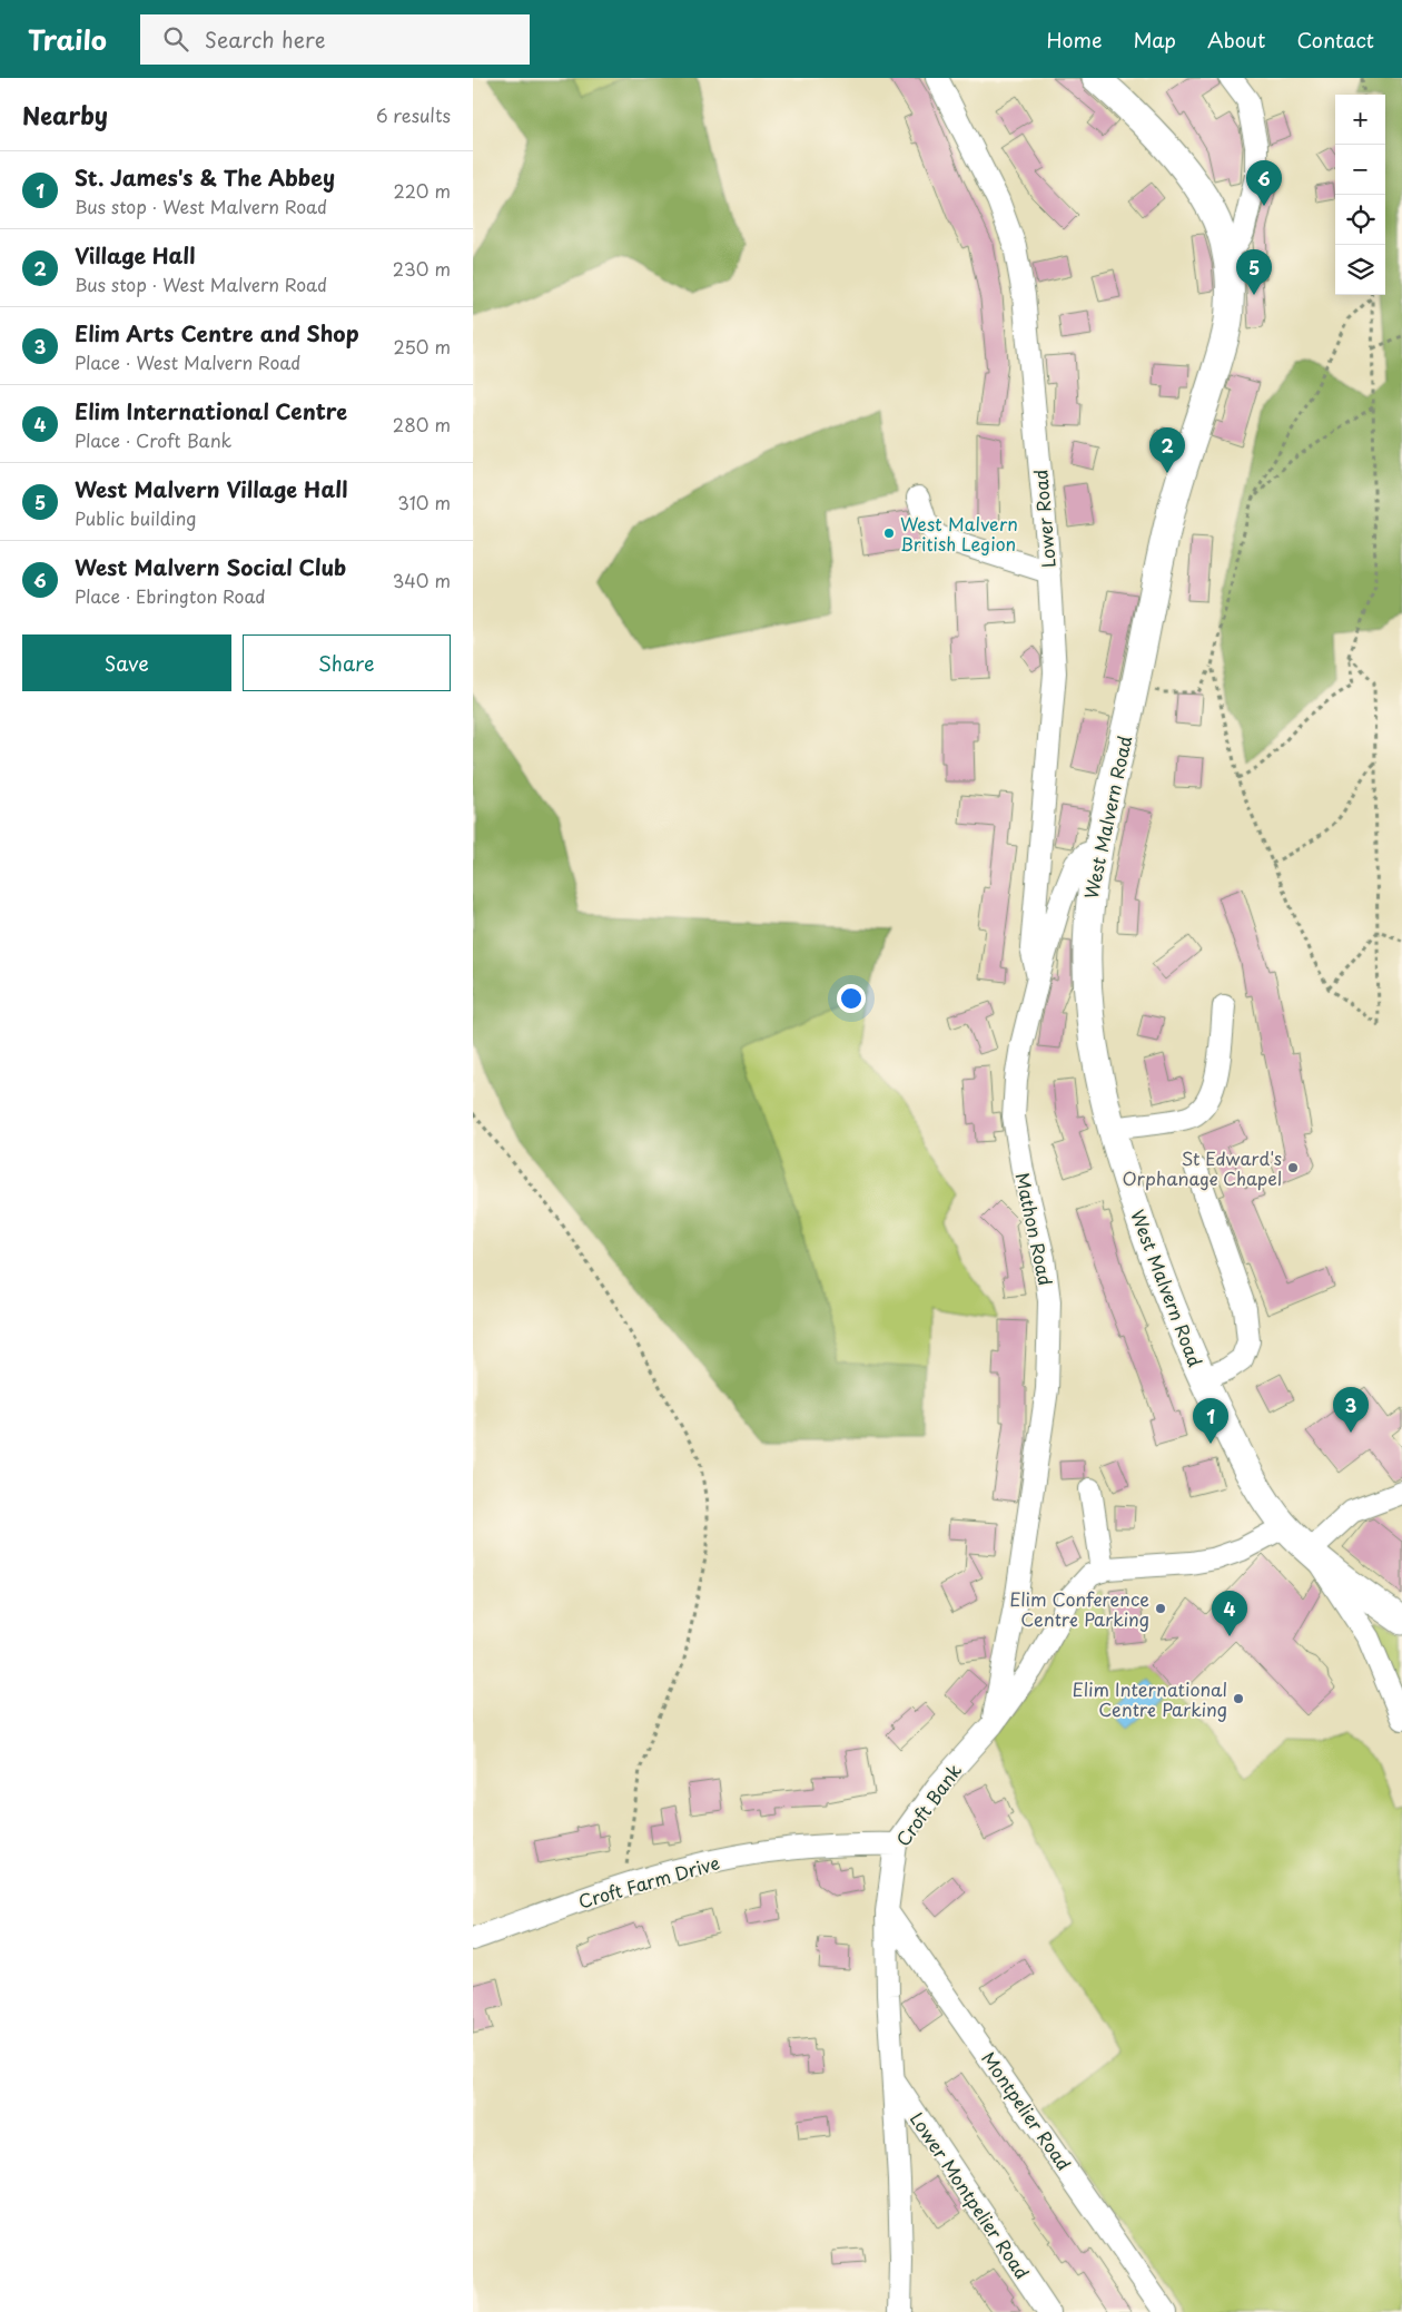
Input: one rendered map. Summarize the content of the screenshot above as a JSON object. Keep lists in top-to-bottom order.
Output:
{
  "streets": {
    "main road": ["West Malvern Road"],
    "street": [
      "Lower Road",
      "Mathon Road",
      "Croft Bank",
      "Croft Farm Drive",
      "Montpelier Road",
      "Lower Montpelier Road"
    ]
  },
  "crossings": [
    ["Lower Road", "Mathon Road"],
    ["West Malvern Road", "Mathon Road"],
    ["West Malvern Road", "Croft Bank"],
    ["Mathon Road", "Croft Bank"],
    ["Croft Bank", "Croft Farm Drive"],
    ["Croft Bank", "Montpelier Road"],
    ["Croft Bank", "Lower Montpelier Road"]
  ],
  "places": [
    "West Malvern British Legion",
    "St Edward's Orphanage Chapel",
    "Elim Conference Centre Parking",
    "Elim International Centre Parking"
  ],
  "page": {
    "header": "Trailo",
    "search": "Search here",
    "nav": [
      "Home",
      "Map",
      "About",
      "Contact"
    ],
    "heading": ["Nearby", "6 results"],
    "map_buttons": ["+", "−"],
    "list": [
      {
        "mark": "1",
        "name": "St. James's & The Abbey",
        "note": "Bus stop · West Malvern Road",
        "value": "220 m"
      },
      {
        "mark": "2",
        "name": "Village Hall",
        "note": "Bus stop · West Malvern Road",
        "value": "230 m"
      },
      {
        "mark": "3",
        "name": "Elim Arts Centre and Shop",
        "note": "Place · West Malvern Road",
        "value": "250 m"
      },
      {
        "mark": "4",
        "name": "Elim International Centre",
        "note": "Place · Croft Bank",
        "value": "280 m"
      },
      {
        "mark": "5",
        "name": "West Malvern Village Hall",
        "note": "Public building",
        "value": "310 m"
      },
      {
        "mark": "6",
        "name": "West Malvern Social Club",
        "note": "Place · Ebrington Road",
        "value": "340 m"
      }
    ],
    "pins": [
      "6",
      "5",
      "2",
      "3",
      "1",
      "4"
    ],
    "buttons": ["Save", "Share"]
  }
}
